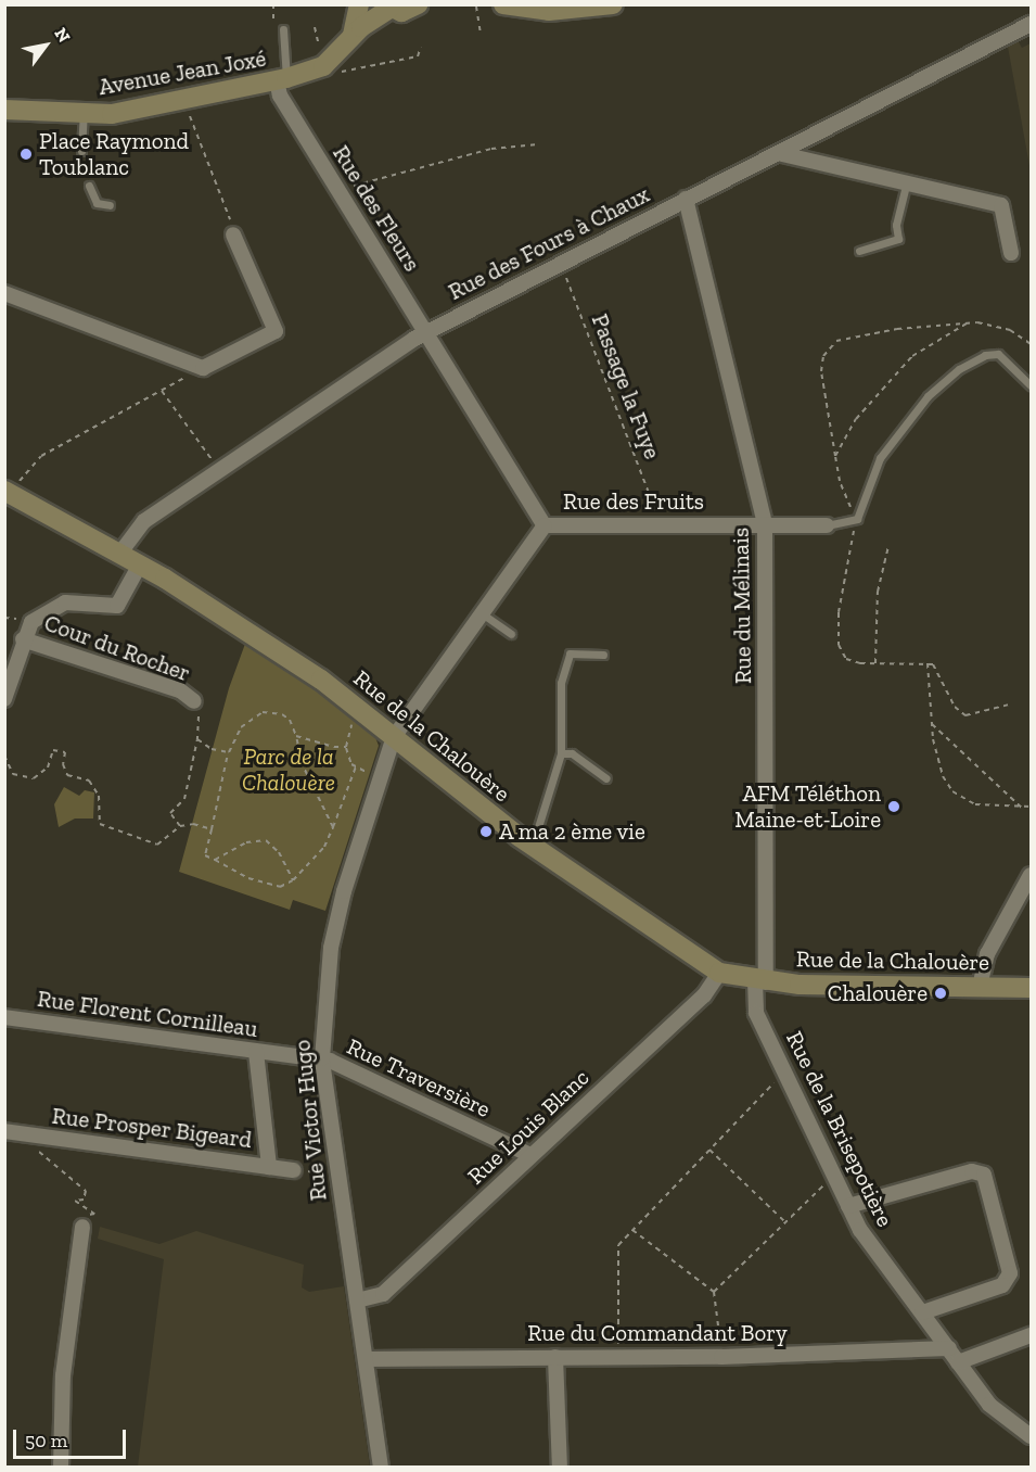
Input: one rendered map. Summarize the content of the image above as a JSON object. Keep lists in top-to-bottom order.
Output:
{
  "streets": {
    "street": [
      "Avenue Jean Joxé",
      "Rue des Fleurs",
      "Rue des Fours à Chaux",
      "Rue des Fruits",
      "Rue du Mélinais",
      "Cour du Rocher",
      "Rue de la Chalouère",
      "Rue Florent Cornilleau",
      "Rue Traversière",
      "Rue Victor Hugo",
      "Rue Louis Blanc",
      "Rue Prosper Bigeard",
      "Rue de la Brisepotière",
      "Rue du Commandant Bory"
    ],
    "path": ["Passage la Fuye"]
  },
  "crossings": [
    ["Avenue Jean Joxé", "Rue des Fleurs"],
    ["Rue des Fleurs", "Rue des Fours à Chaux"],
    ["Rue des Fleurs", "Rue des Fruits"],
    ["Rue des Fours à Chaux", "Rue du Mélinais"],
    ["Rue des Fours à Chaux", "Rue de la Chalouère"],
    ["Rue des Fruits", "Rue du Mélinais"],
    ["Rue des Fruits", "Rue de la Chalouère"],
    ["Rue des Fruits", "Rue Victor Hugo"],
    ["Rue du Mélinais", "Rue de la Chalouère"],
    ["Rue du Mélinais", "Rue de la Brisepotière"],
    ["Cour du Rocher", "Rue de la Chalouère"],
    ["Rue de la Chalouère", "Rue Victor Hugo"],
    ["Rue de la Chalouère", "Rue Louis Blanc"],
    ["Rue de la Chalouère", "Rue de la Brisepotière"],
    ["Rue Florent Cornilleau", "Rue Traversière"],
    ["Rue Florent Cornilleau", "Rue Victor Hugo"],
    ["Rue Traversière", "Rue Victor Hugo"],
    ["Rue Traversière", "Rue Louis Blanc"],
    ["Rue Victor Hugo", "Rue Louis Blanc"],
    ["Rue Victor Hugo", "Rue du Commandant Bory"],
    ["Rue de la Brisepotière", "Rue du Commandant Bory"]
  ],
  "parks": ["Parc de la Chalouère"],
  "places": [
    "Place Raymond Toublanc",
    "AFM Téléthon Maine-et-Loire",
    "A ma 2 ème vie",
    "Chalouère"
  ],
  "scale_bar": "50 m",
  "north": "top right"
}
